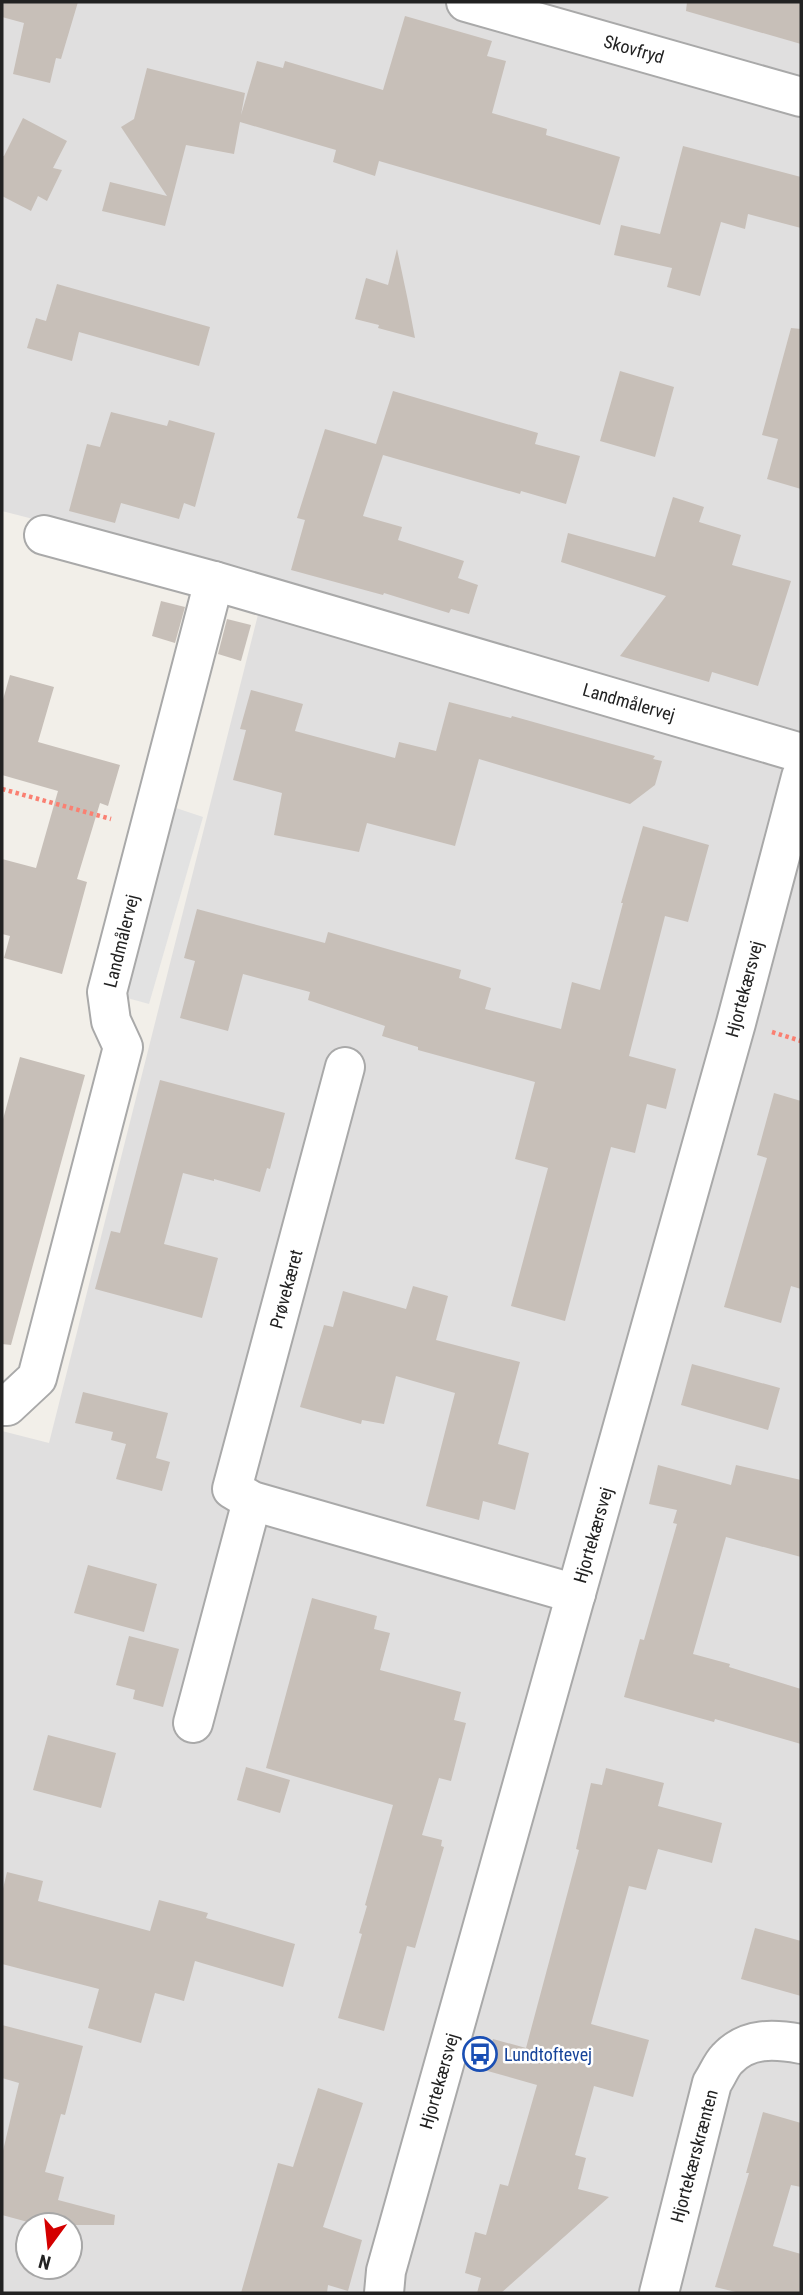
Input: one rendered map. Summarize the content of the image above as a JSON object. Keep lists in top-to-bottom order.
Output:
{
  "streets": {
    "street": [
      "Skovfryd",
      "Landmålervej",
      "Hjortekærsvej",
      "Prøvekæret",
      "Hjortekærskrænten"
    ]
  },
  "places": {
    "bus stop": ["Lundtoftevej"]
  },
  "north": "bottom"
}
